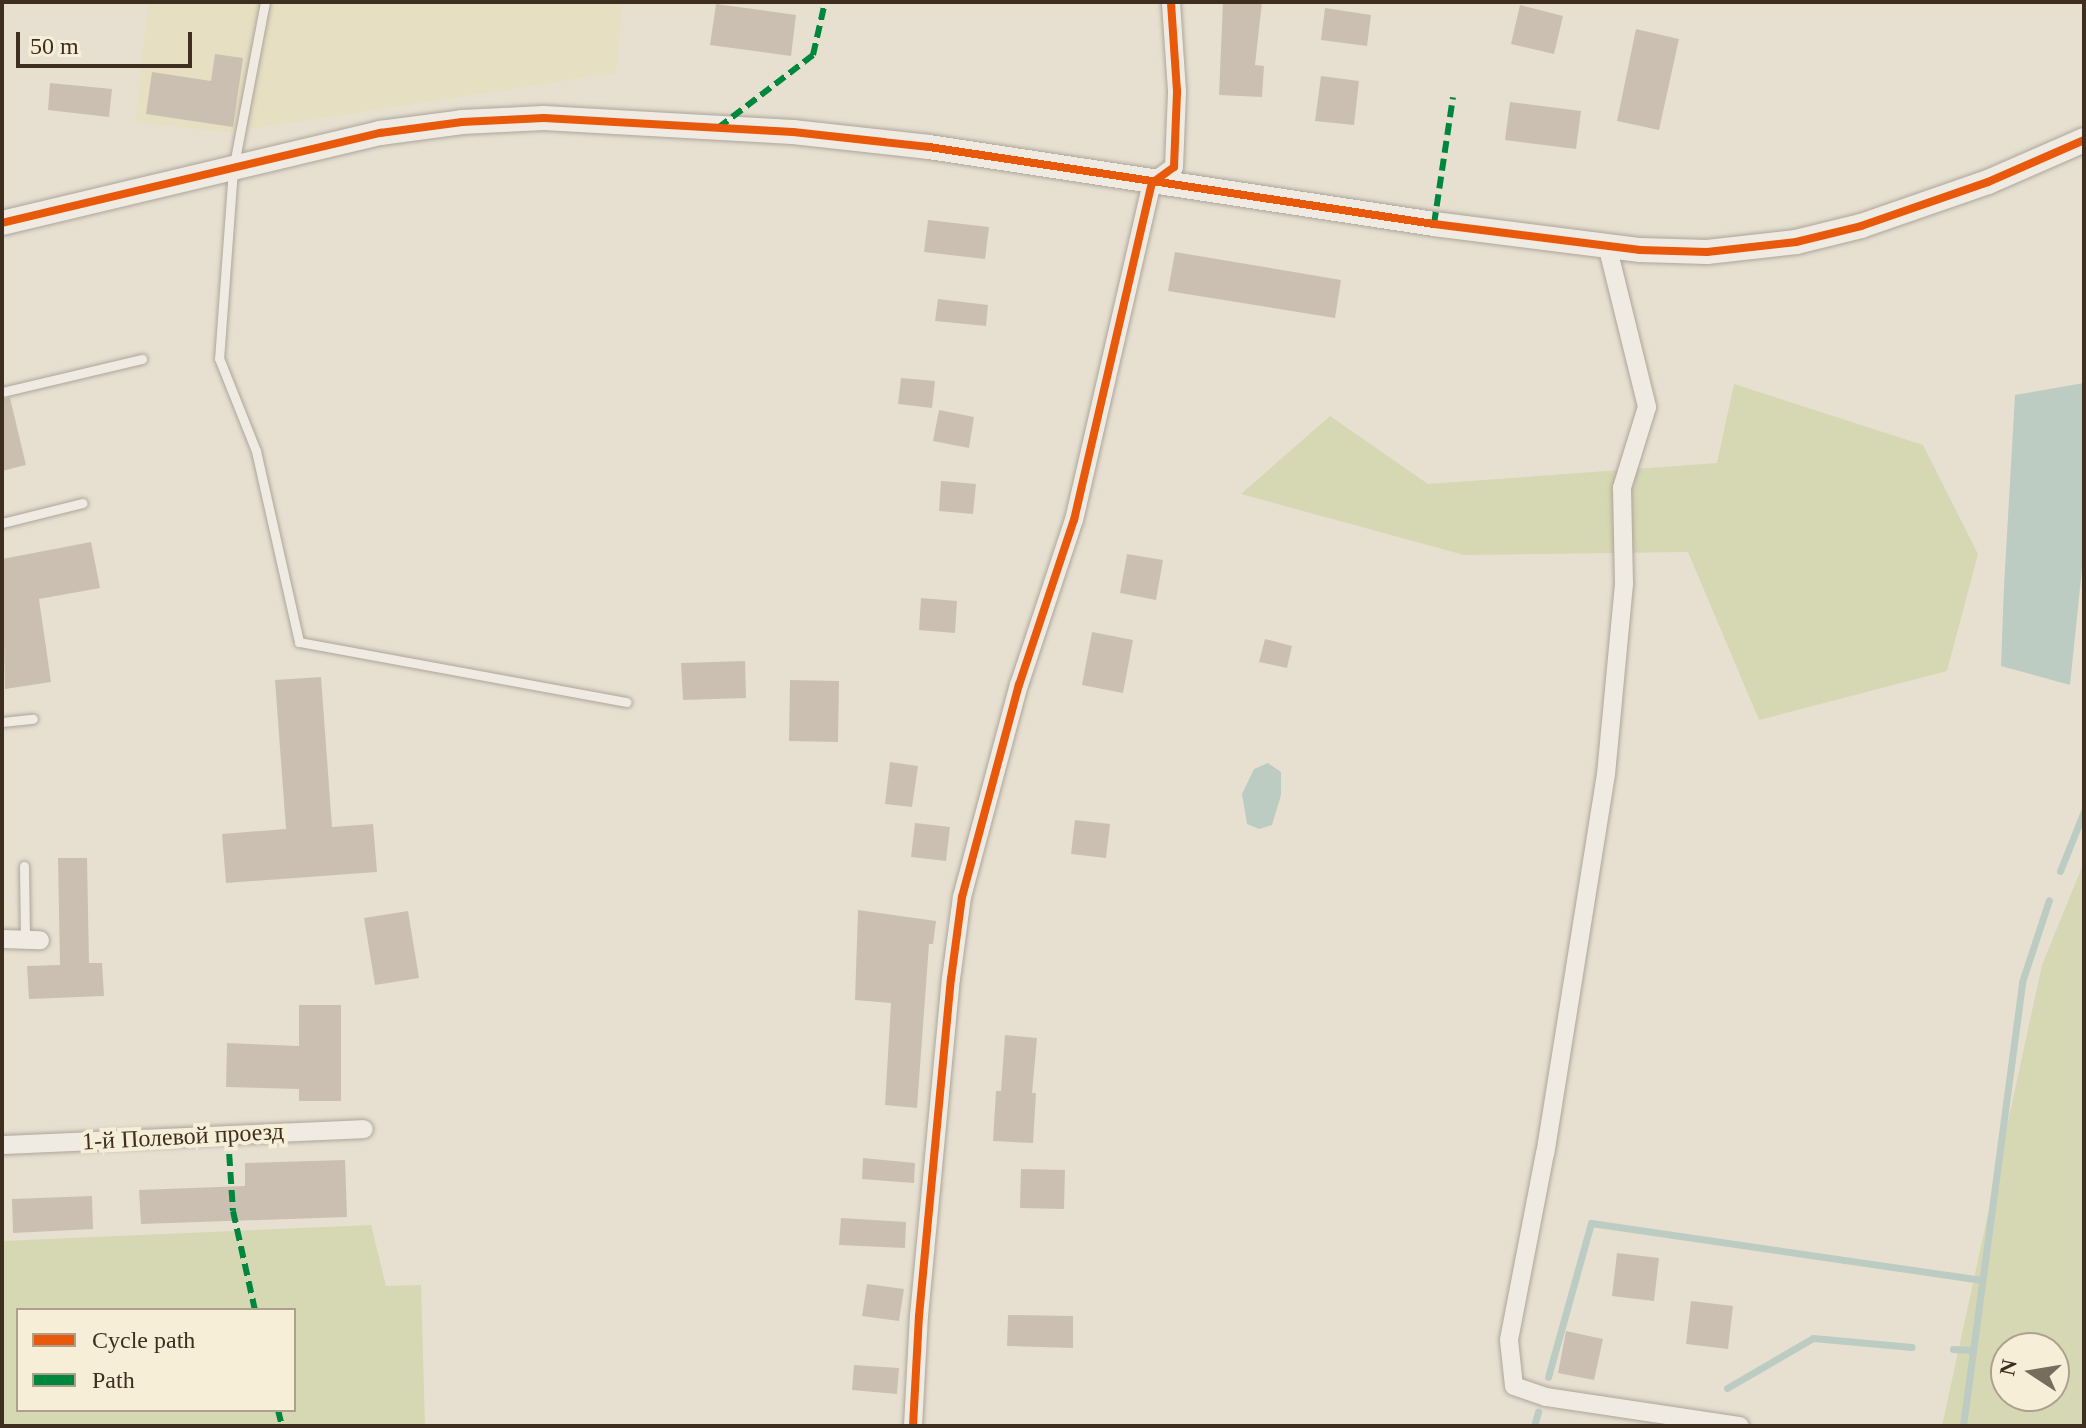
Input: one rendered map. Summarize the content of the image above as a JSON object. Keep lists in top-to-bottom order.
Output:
{
  "streets": {
    "street": ["1-й Полевой проезд"]
  },
  "legend": ["Cycle path", "Path"],
  "scale_bar": "50 m",
  "north": "left"
}
